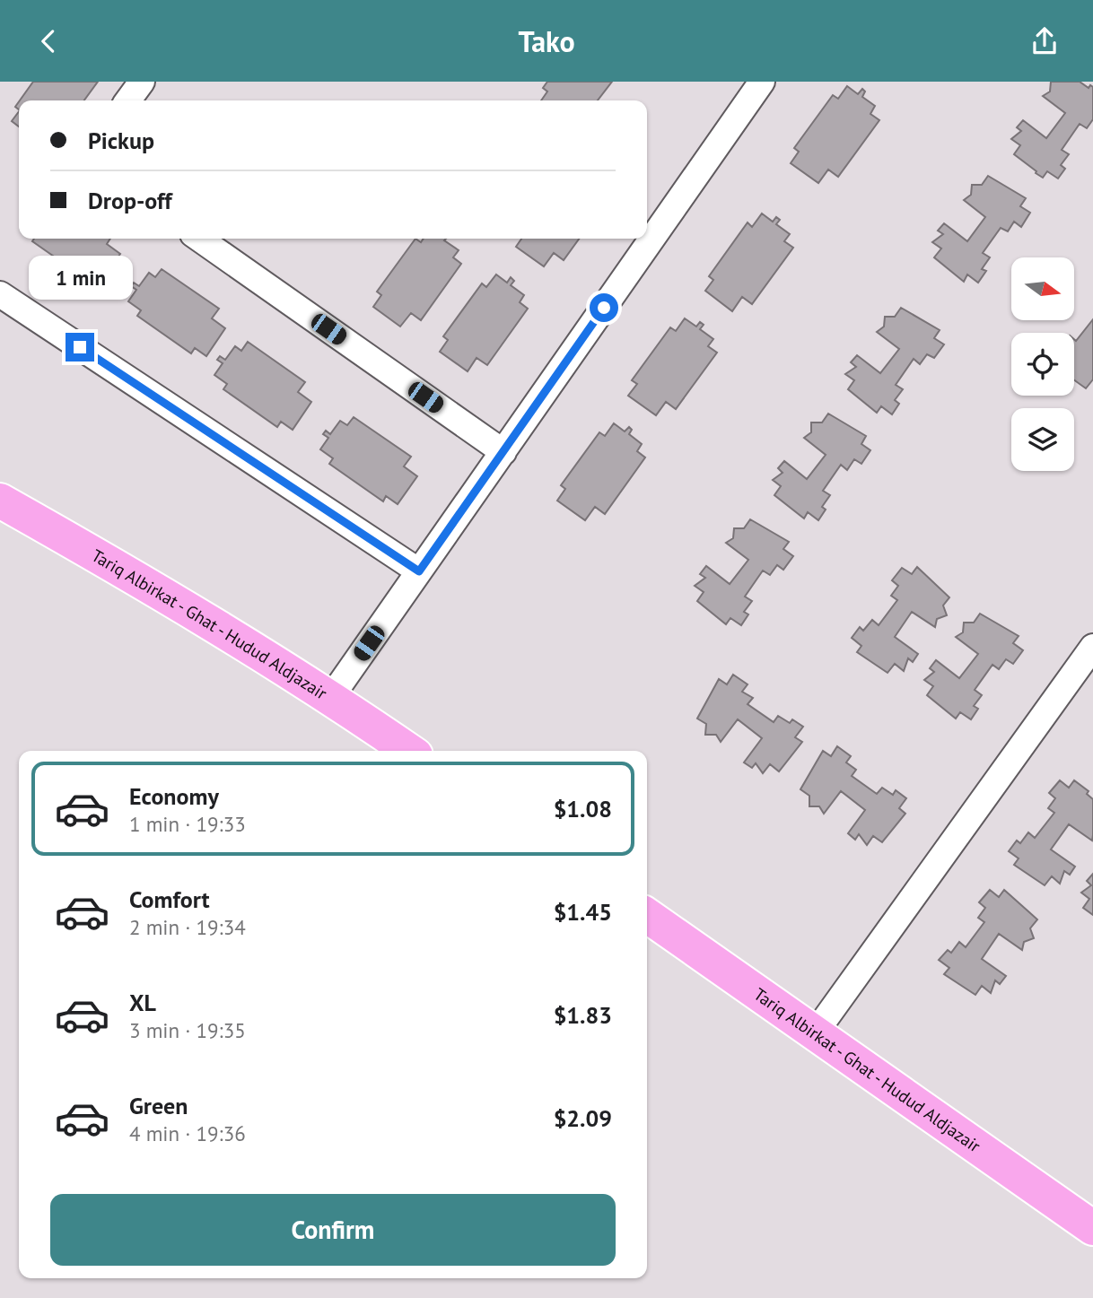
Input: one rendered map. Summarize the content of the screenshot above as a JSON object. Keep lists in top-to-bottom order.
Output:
{
  "streets": {
    "highway": ["Tariq Albirkat - Ghat - Hudud Aldjazair"]
  },
  "north": "right",
  "page": {
    "header": "Tako",
    "banner": ["Pickup", "Drop-off"],
    "bubble": "1 min",
    "list": [
      {
        "name": "Economy",
        "note": "1 min · 19:33",
        "value": "$1.08"
      },
      {
        "name": "Comfort",
        "note": "2 min · 19:34",
        "value": "$1.45"
      },
      {
        "name": "XL",
        "note": "3 min · 19:35",
        "value": "$1.83"
      },
      {
        "name": "Green",
        "note": "4 min · 19:36",
        "value": "$2.09"
      }
    ],
    "buttons": "Confirm"
  }
}
